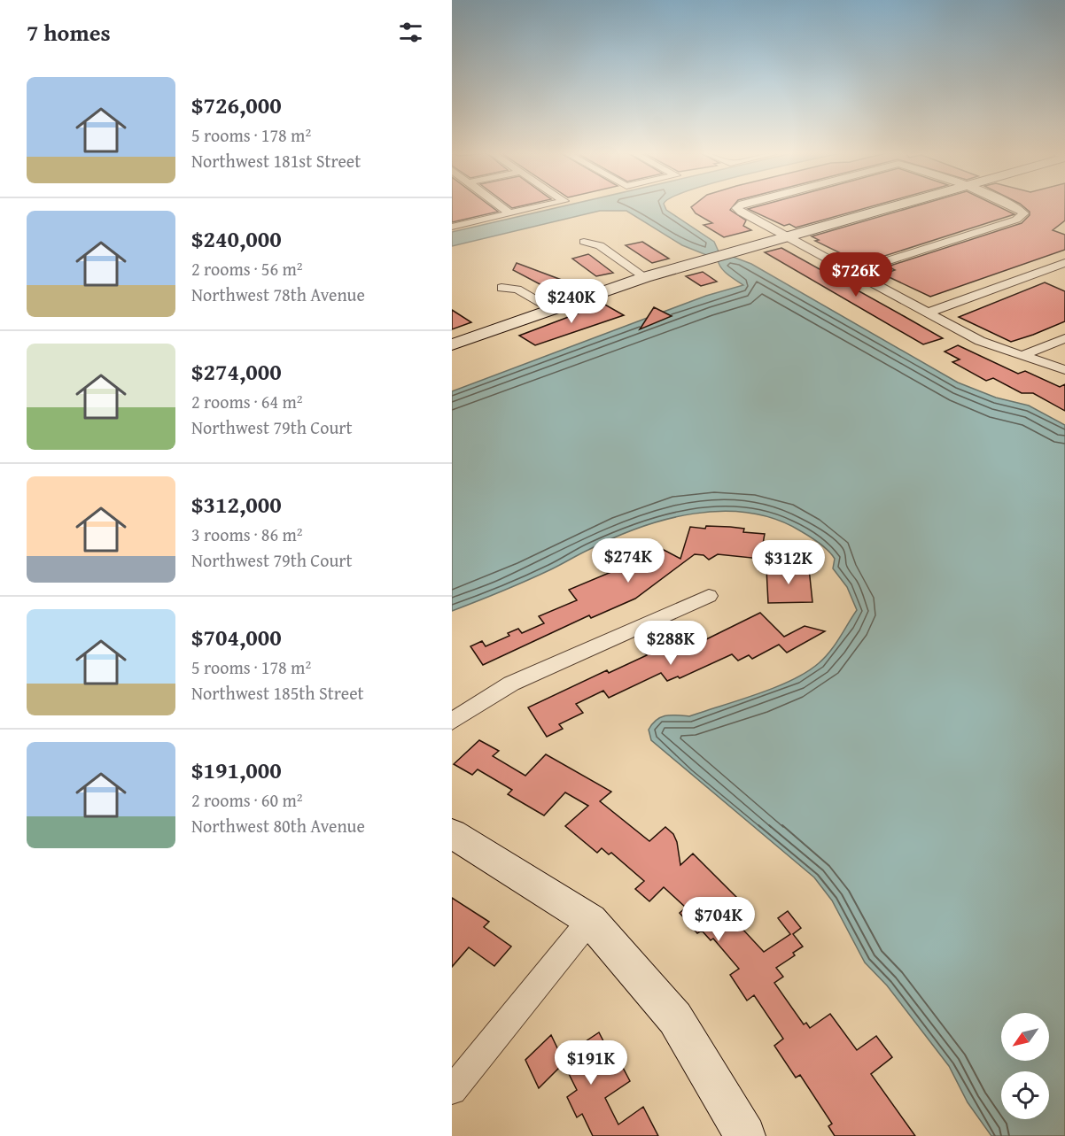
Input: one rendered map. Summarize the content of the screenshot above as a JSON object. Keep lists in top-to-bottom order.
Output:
{
  "north": "bottom left",
  "page": {
    "heading": "7 homes",
    "list": [
      {
        "name": "$726,000",
        "note": "5 rooms · 178 m² · Northwest 181st Street"
      },
      {
        "name": "$240,000",
        "note": "2 rooms · 56 m² · Northwest 78th Avenue"
      },
      {
        "name": "$274,000",
        "note": "2 rooms · 64 m² · Northwest 79th Court"
      },
      {
        "name": "$312,000",
        "note": "3 rooms · 86 m² · Northwest 79th Court"
      },
      {
        "name": "$704,000",
        "note": "5 rooms · 178 m² · Northwest 185th Street"
      },
      {
        "name": "$191,000",
        "note": "2 rooms · 60 m² · Northwest 80th Avenue"
      }
    ],
    "price": [
      "$726K",
      "$240K",
      "$274K",
      "$312K",
      "$288K",
      "$704K",
      "$191K"
    ]
  }
}
